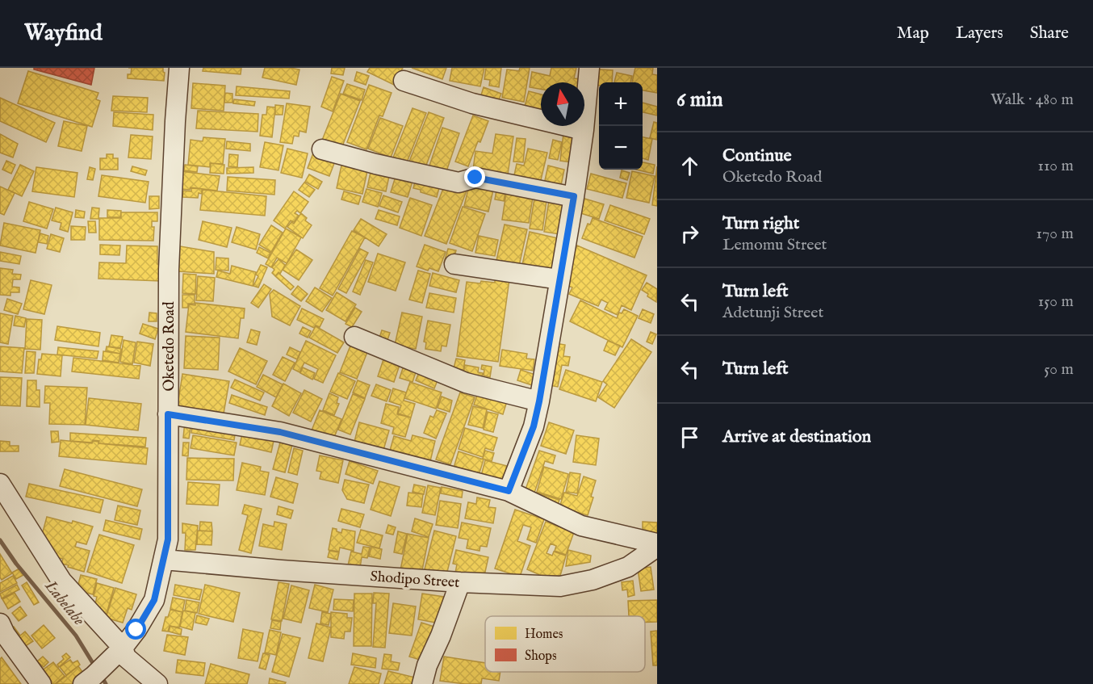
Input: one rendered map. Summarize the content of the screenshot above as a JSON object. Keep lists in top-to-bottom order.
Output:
{
  "streets": {
    "street": ["Oketedo Road", "Shodipo Street"]
  },
  "crossings": [
    ["Oketedo Road", "Shodipo Street"]
  ],
  "water": ["Labelabe"],
  "legend": ["Homes", "Shops"],
  "north": "top",
  "page": {
    "header": "Wayfind",
    "nav": ["Map", "Layers", "Share"],
    "heading": ["6 min", "Walk · 480 m"],
    "map_buttons": ["+", "−"],
    "list": [
      ["Continue", "Oketedo Road", "110 m"],
      ["Turn right", "Lemomu Street", "170 m"],
      ["Turn left", "Adetunji Street", "150 m"],
      ["Turn left", "50 m"],
      "Arrive at destination"
    ]
  }
}
